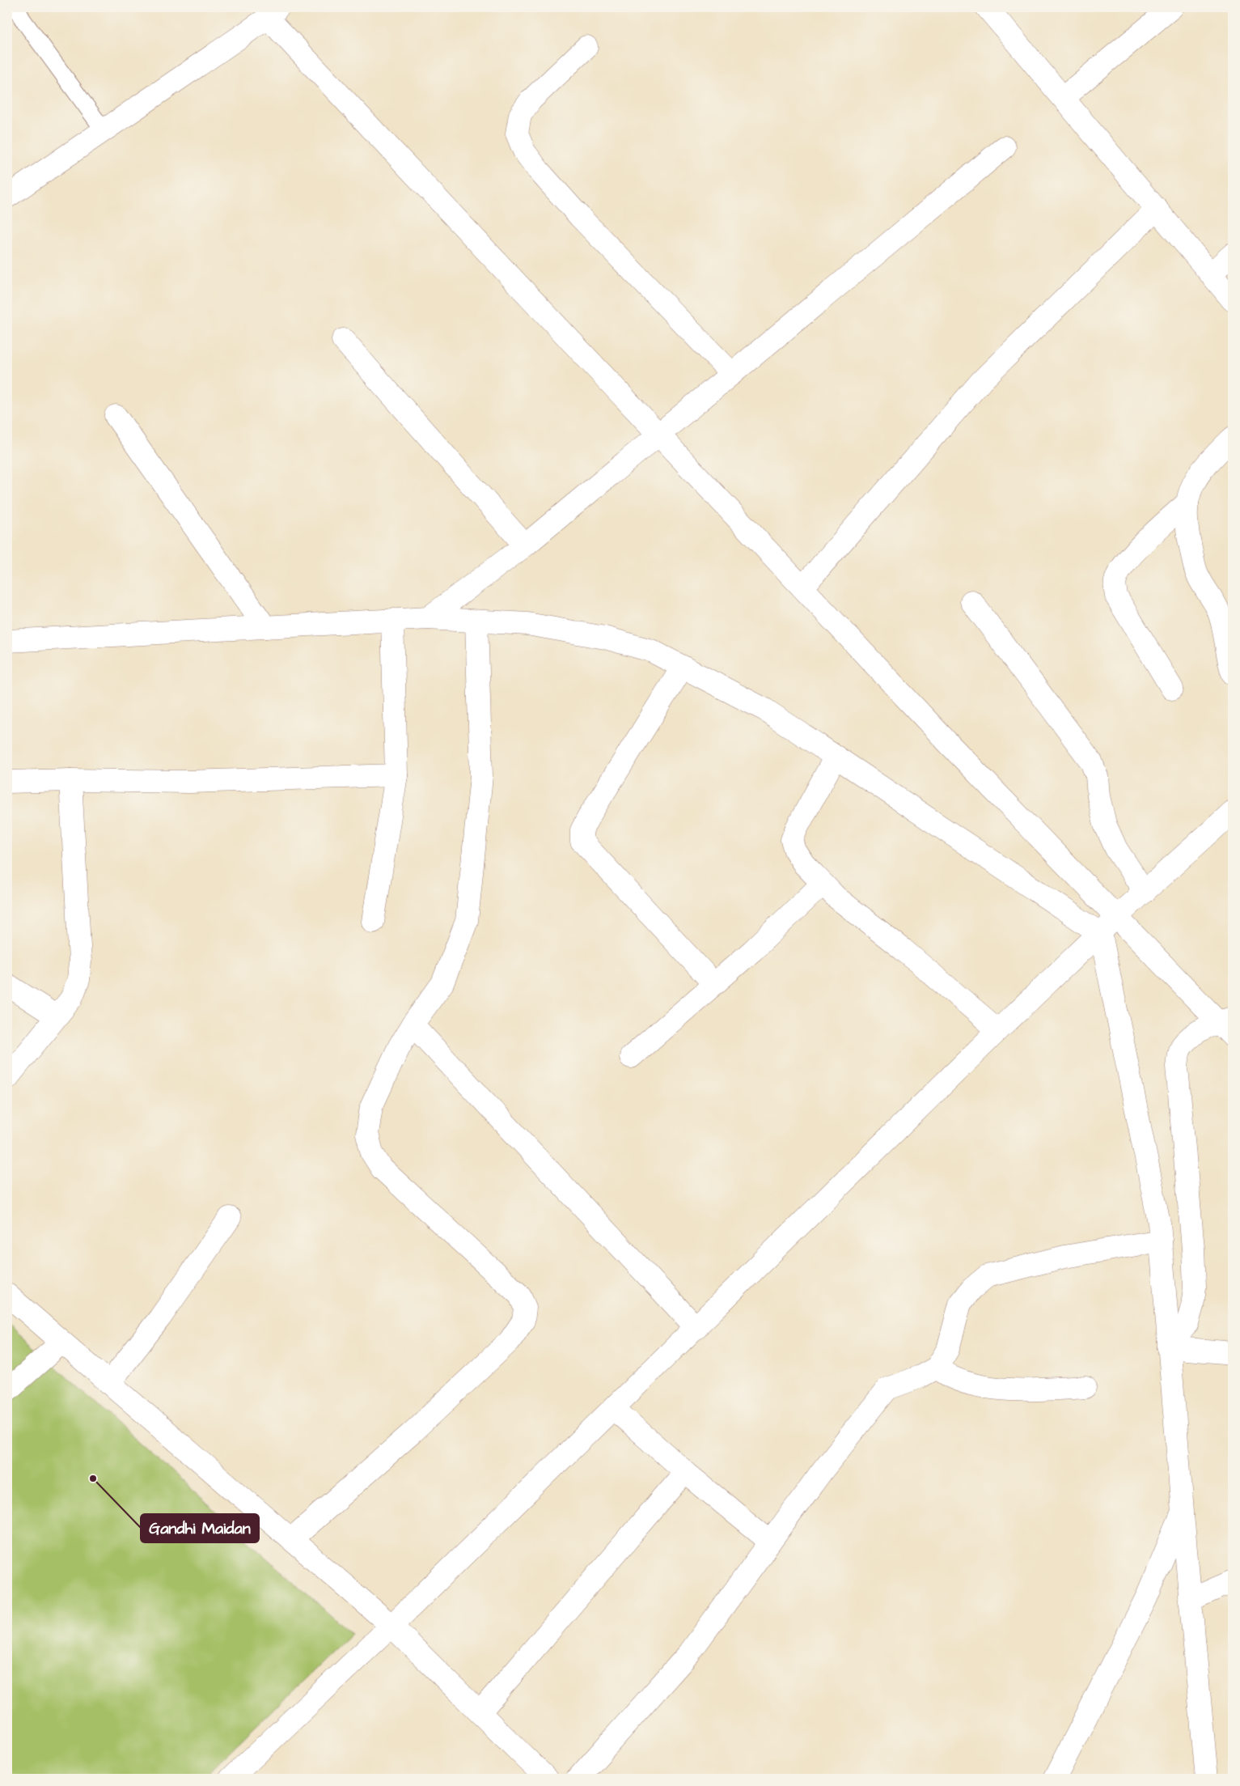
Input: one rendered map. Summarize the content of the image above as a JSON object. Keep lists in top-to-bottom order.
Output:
{
  "places": ["Gandhi Maidan"]
}
